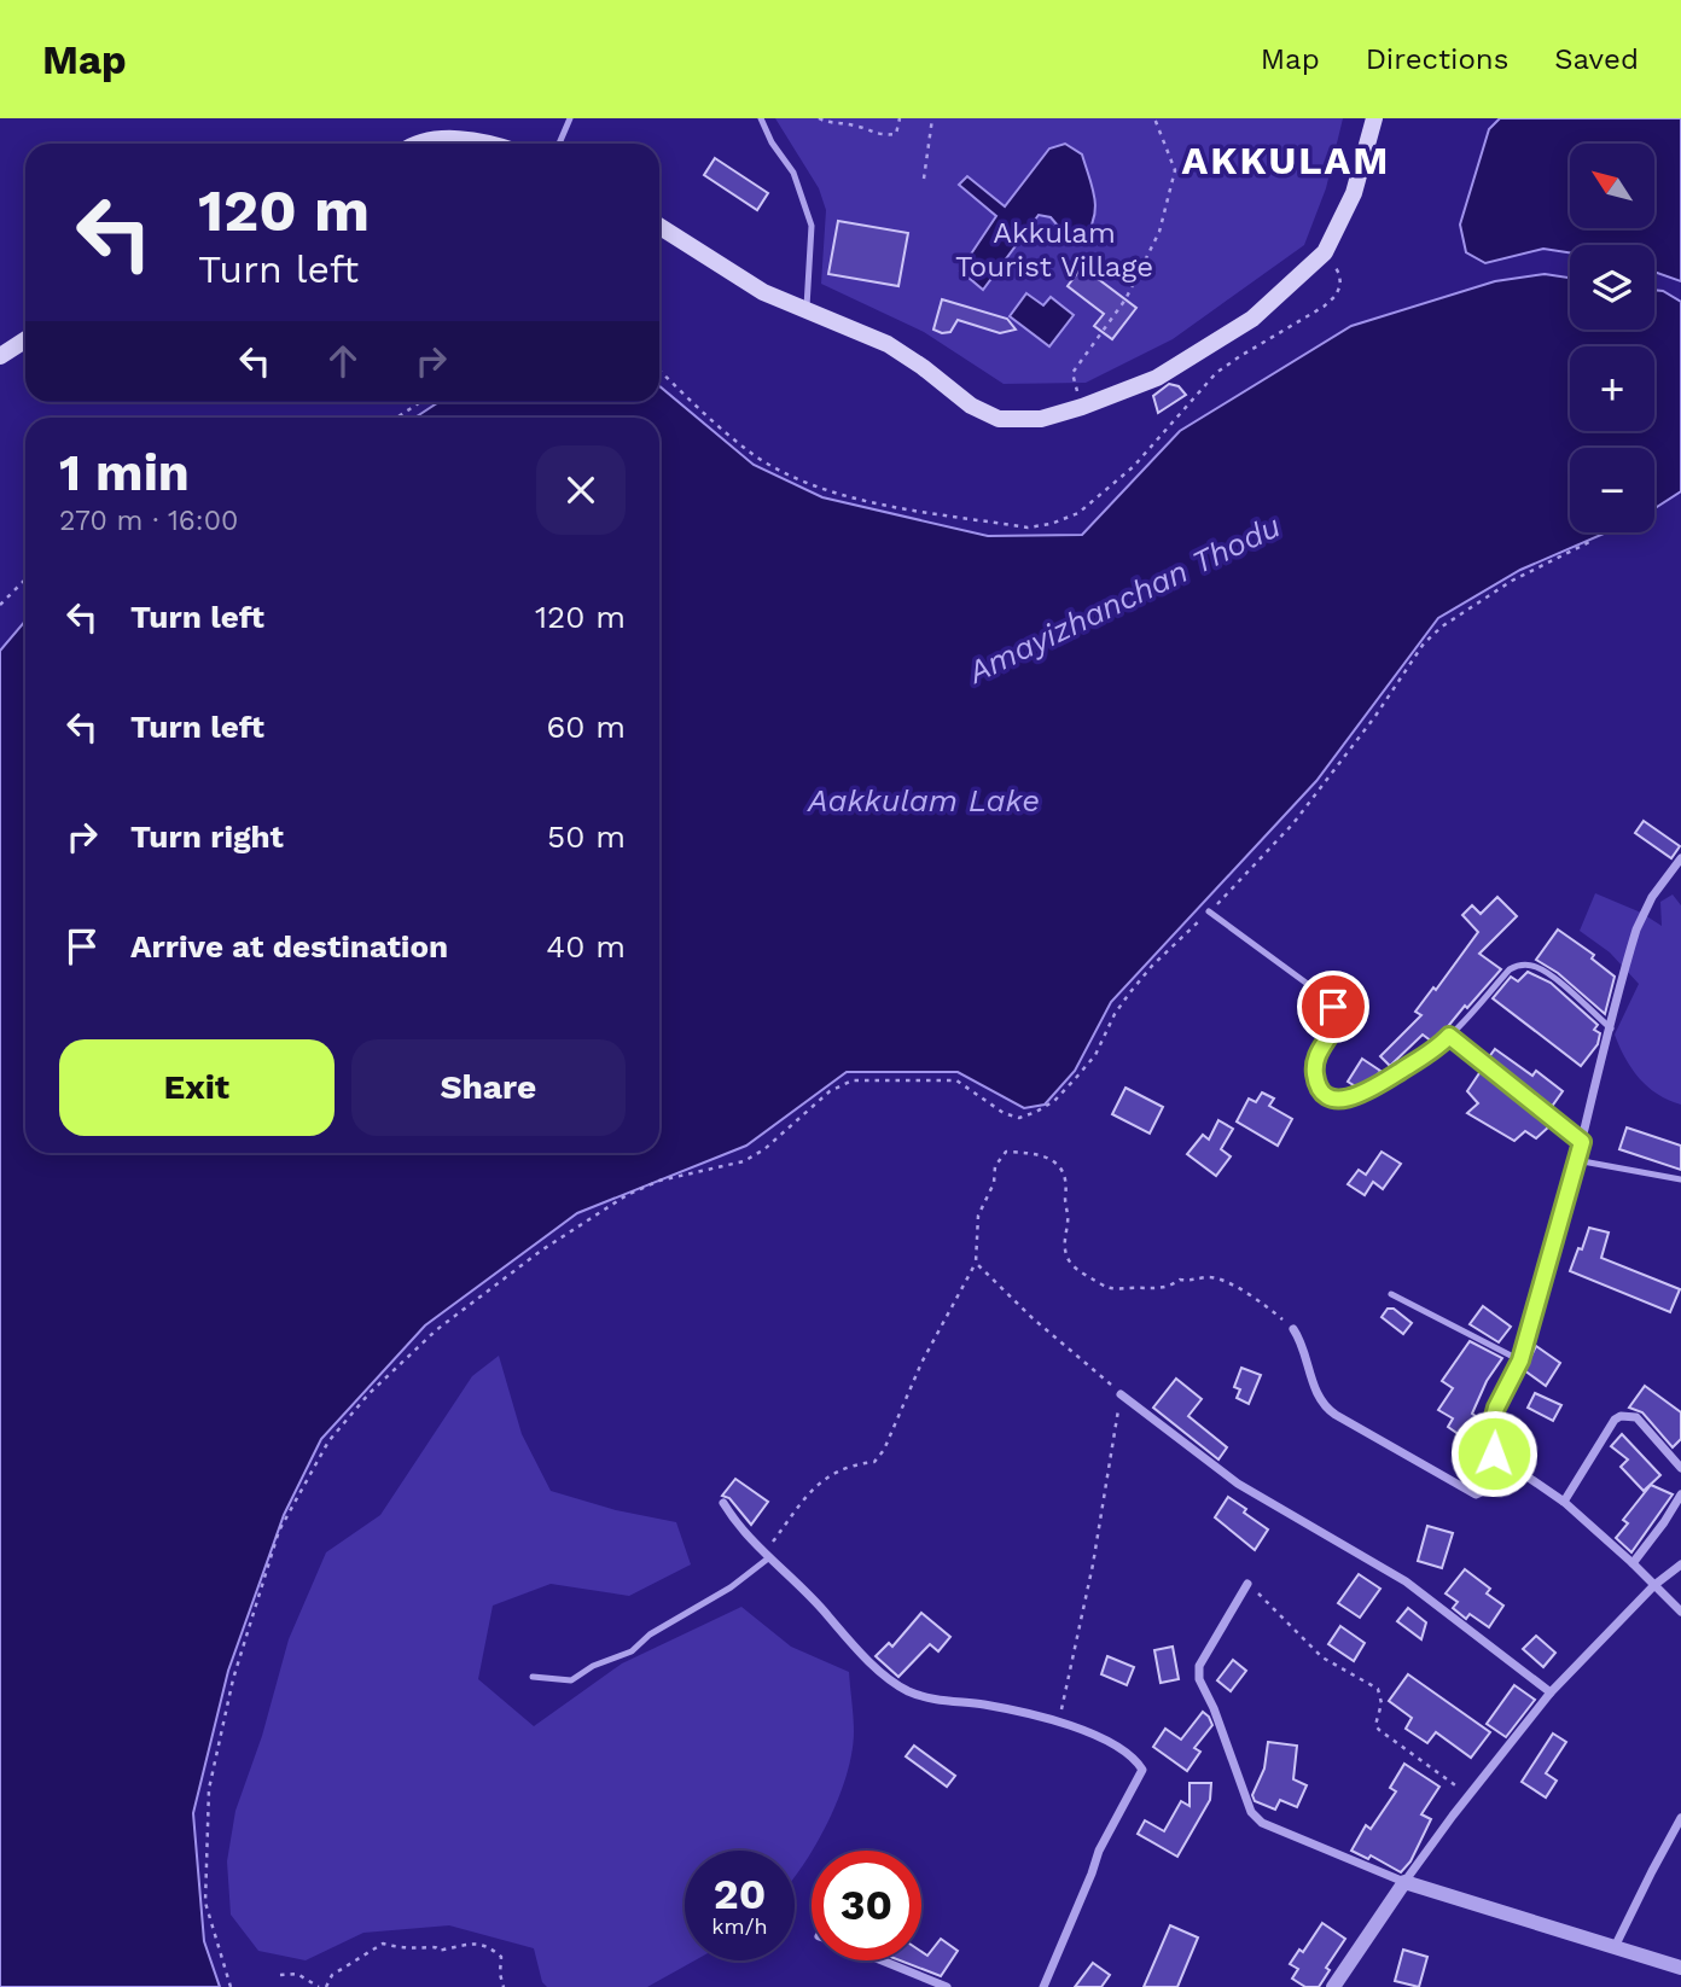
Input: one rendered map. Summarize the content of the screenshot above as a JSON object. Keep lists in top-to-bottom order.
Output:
{
  "districts": ["AKKULAM"],
  "water": ["Amayizhanchan Thodu", "Aakkulam Lake"],
  "parks": ["Akkulam Tourist Village"],
  "north": "top left",
  "page": {
    "header": "Map",
    "nav": ["Map", "Directions", "Saved"],
    "map_buttons": ["+", "−"],
    "turn": ["120 m", "Turn left"],
    "heading": ["1 min", "270 m · 16:00"],
    "list": [
      {
        "name": "Turn left",
        "value": "120 m"
      },
      {
        "name": "Turn left",
        "value": "60 m"
      },
      {
        "name": "Turn right",
        "value": "50 m"
      },
      {
        "name": "Arrive at destination",
        "value": "40 m"
      }
    ],
    "buttons": ["Exit", "Share"],
    "speed": "20 km/h",
    "limit": "30"
  }
}
